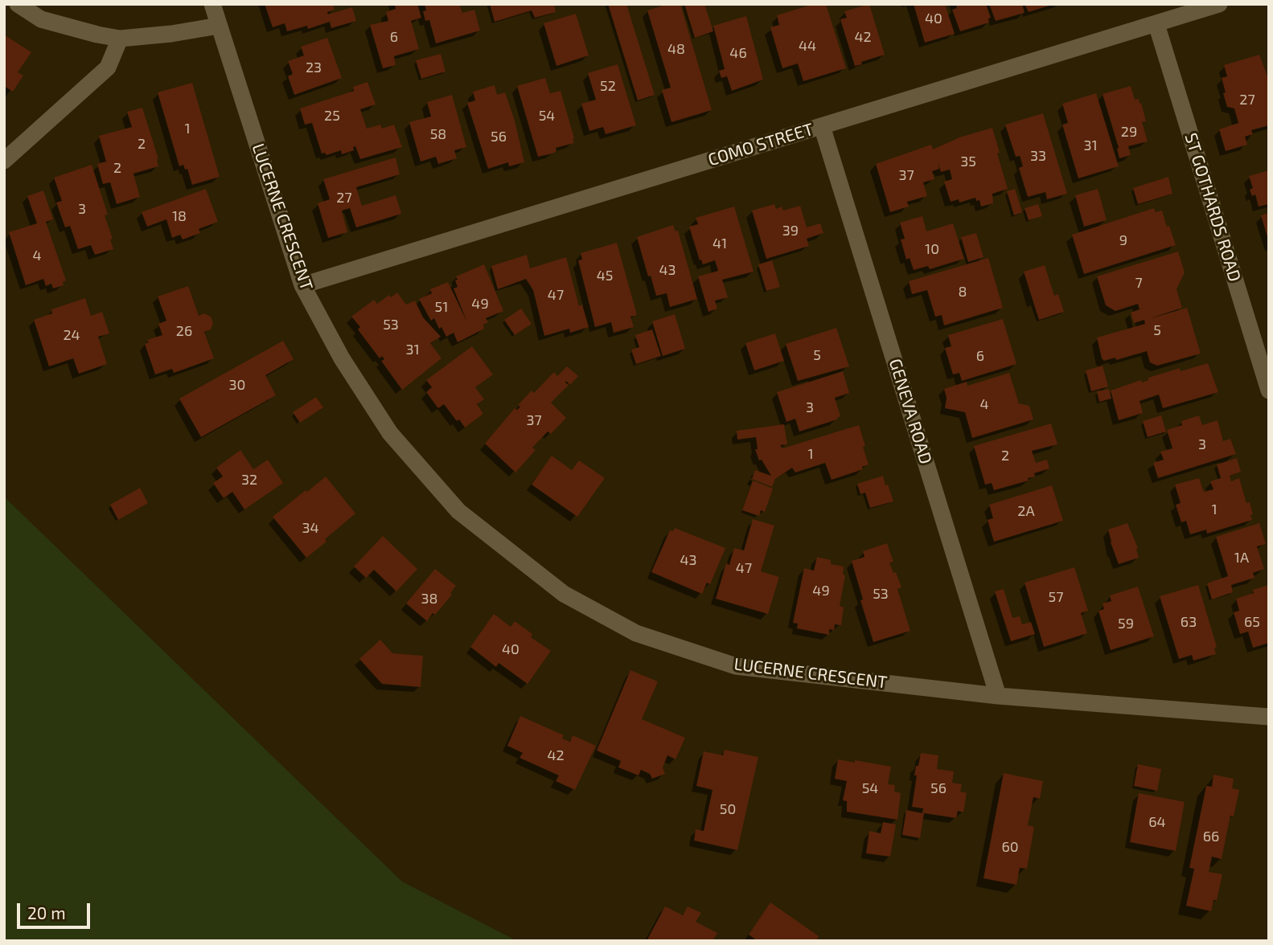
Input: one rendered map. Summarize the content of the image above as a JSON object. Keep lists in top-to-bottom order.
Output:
{
  "streets": {
    "street": [
      "COMO STREET",
      "ST GOTHARDS ROAD",
      "LUCERNE CRESCENT",
      "GENEVA ROAD"
    ]
  },
  "crossings": [
    ["COMO STREET", "ST GOTHARDS ROAD"],
    ["COMO STREET", "LUCERNE CRESCENT"],
    ["COMO STREET", "GENEVA ROAD"],
    ["LUCERNE CRESCENT", "GENEVA ROAD"]
  ],
  "house_numbers": [
    "40",
    "6",
    "42",
    "44",
    "48",
    "46",
    "23",
    "52",
    "27",
    "25",
    "54",
    "1",
    "29",
    "58",
    "56",
    "2",
    "31",
    "33",
    "35",
    "2",
    "37",
    "27",
    "3",
    "18",
    "39",
    "9",
    "41",
    "10",
    "4",
    "43",
    "45",
    "7",
    "8",
    "47",
    "49",
    "51",
    "53",
    "5",
    "26",
    "24",
    "31",
    "5",
    "6",
    "30",
    "4",
    "3",
    "37",
    "3",
    "1",
    "2",
    "32",
    "1",
    "2A",
    "34",
    "1A",
    "43",
    "47",
    "49",
    "53",
    "57",
    "38",
    "63",
    "65",
    "59",
    "40",
    "42",
    "54",
    "56",
    "50",
    "64",
    "66",
    "60"
  ],
  "scale_bar": "20 m"
}
